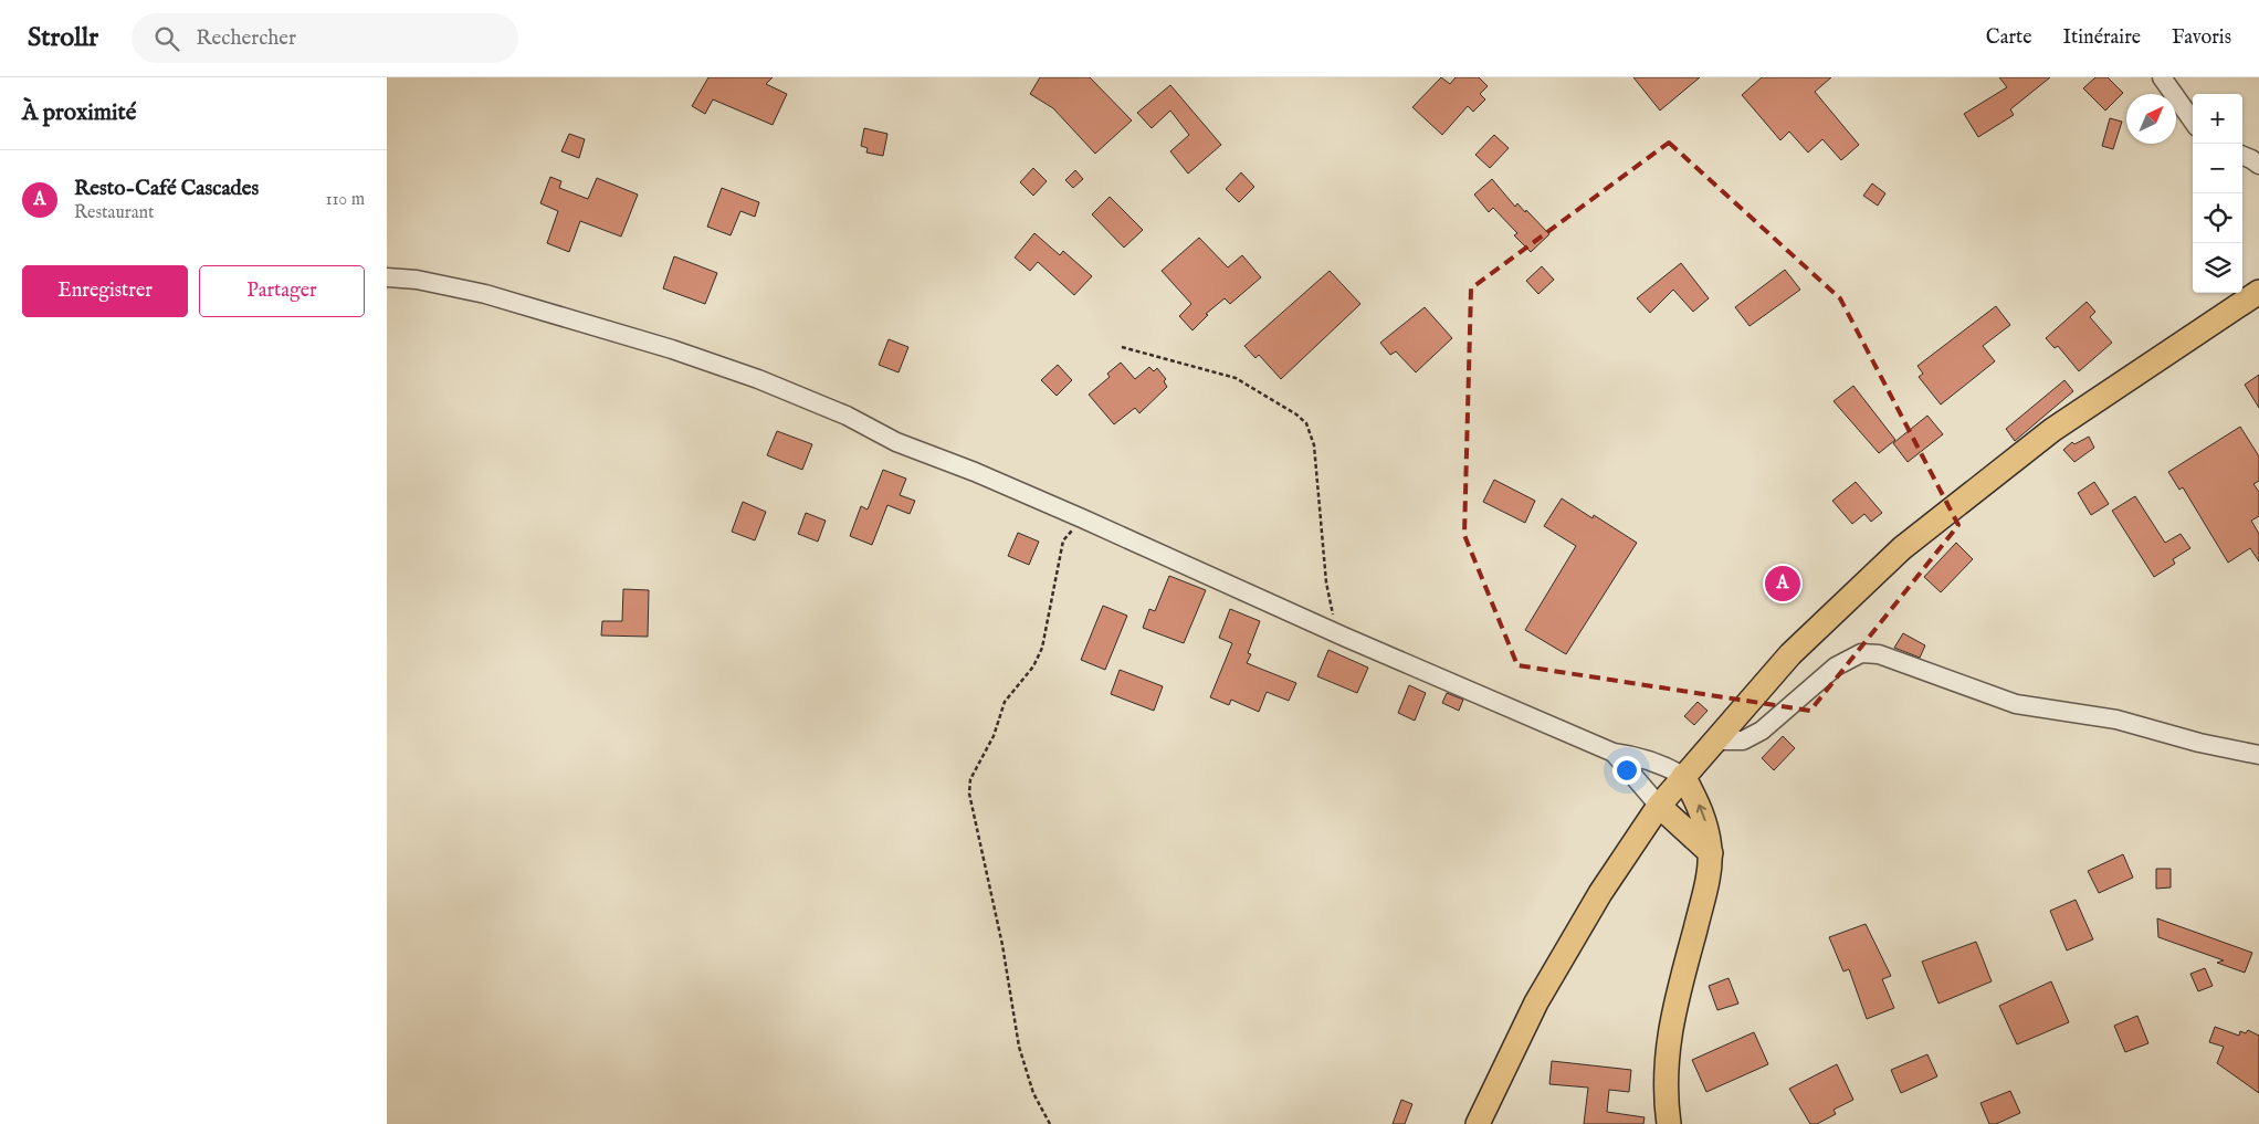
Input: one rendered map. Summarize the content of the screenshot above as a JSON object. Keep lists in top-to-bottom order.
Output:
{
  "north": "top right",
  "page": {
    "header": "Strollr",
    "search": "Rechercher",
    "nav": ["Carte", "Itinéraire", "Favoris"],
    "heading": "À proximité",
    "map_buttons": ["+", "−"],
    "list": [
      {
        "mark": "A",
        "name": "Resto-Café Cascades",
        "note": "Restaurant",
        "value": "110 m"
      }
    ],
    "buttons": ["Enregistrer", "Partager"],
    "pins": "A"
  }
}
